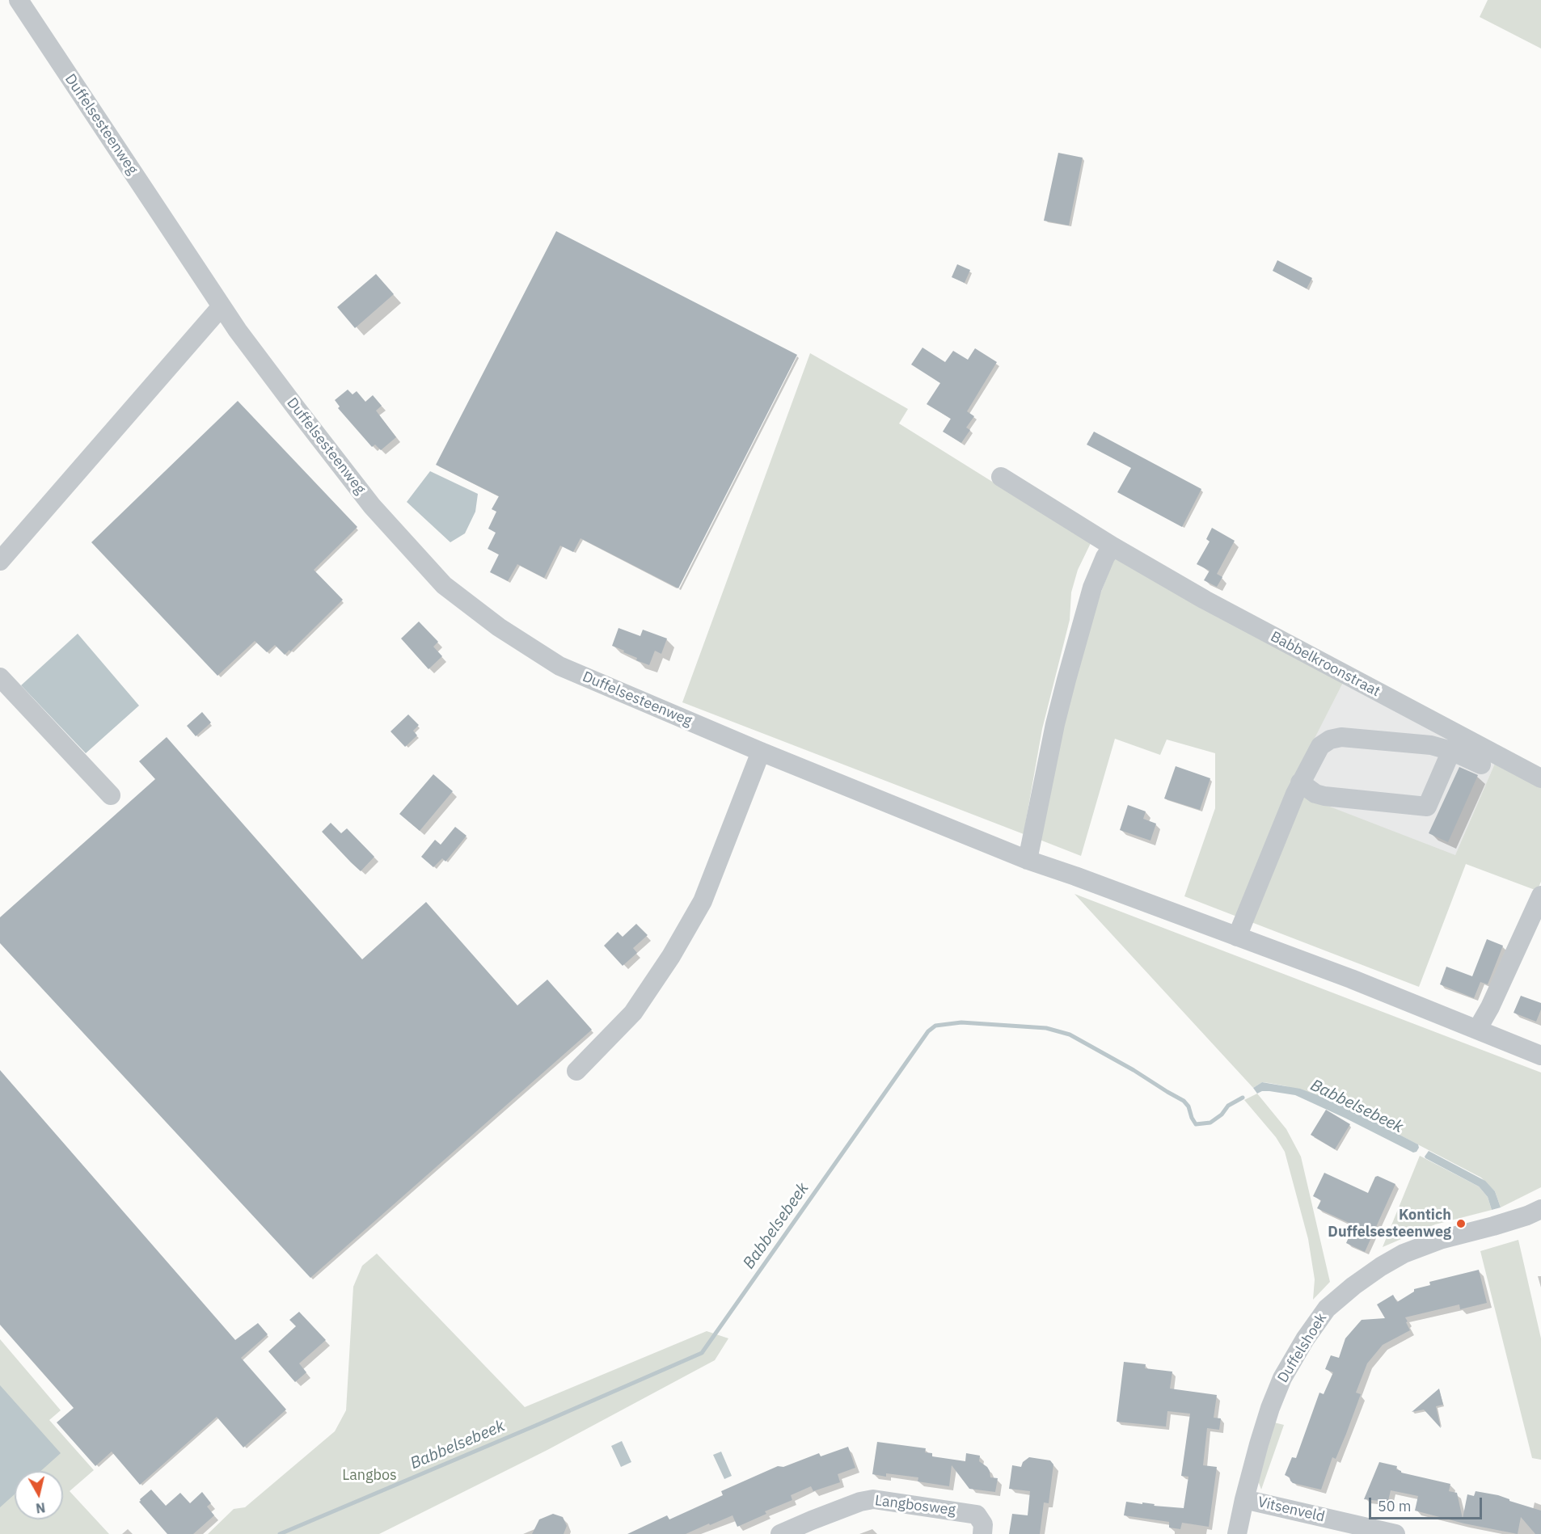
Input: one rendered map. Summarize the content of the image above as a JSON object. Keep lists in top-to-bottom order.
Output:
{
  "streets": {
    "street": [
      "Duffelsesteenweg",
      "Babbelkroonstraat",
      "Duffelshoek",
      "Langbosweg",
      "Vitsenveld"
    ]
  },
  "crossings": [
    ["Duffelshoek", "Vitsenveld"]
  ],
  "water": ["Babbelsebeek"],
  "parks": ["Langbos"],
  "places": ["Kontich Duffelsesteenweg"],
  "scale_bar": "50 m",
  "north": "bottom"
}
